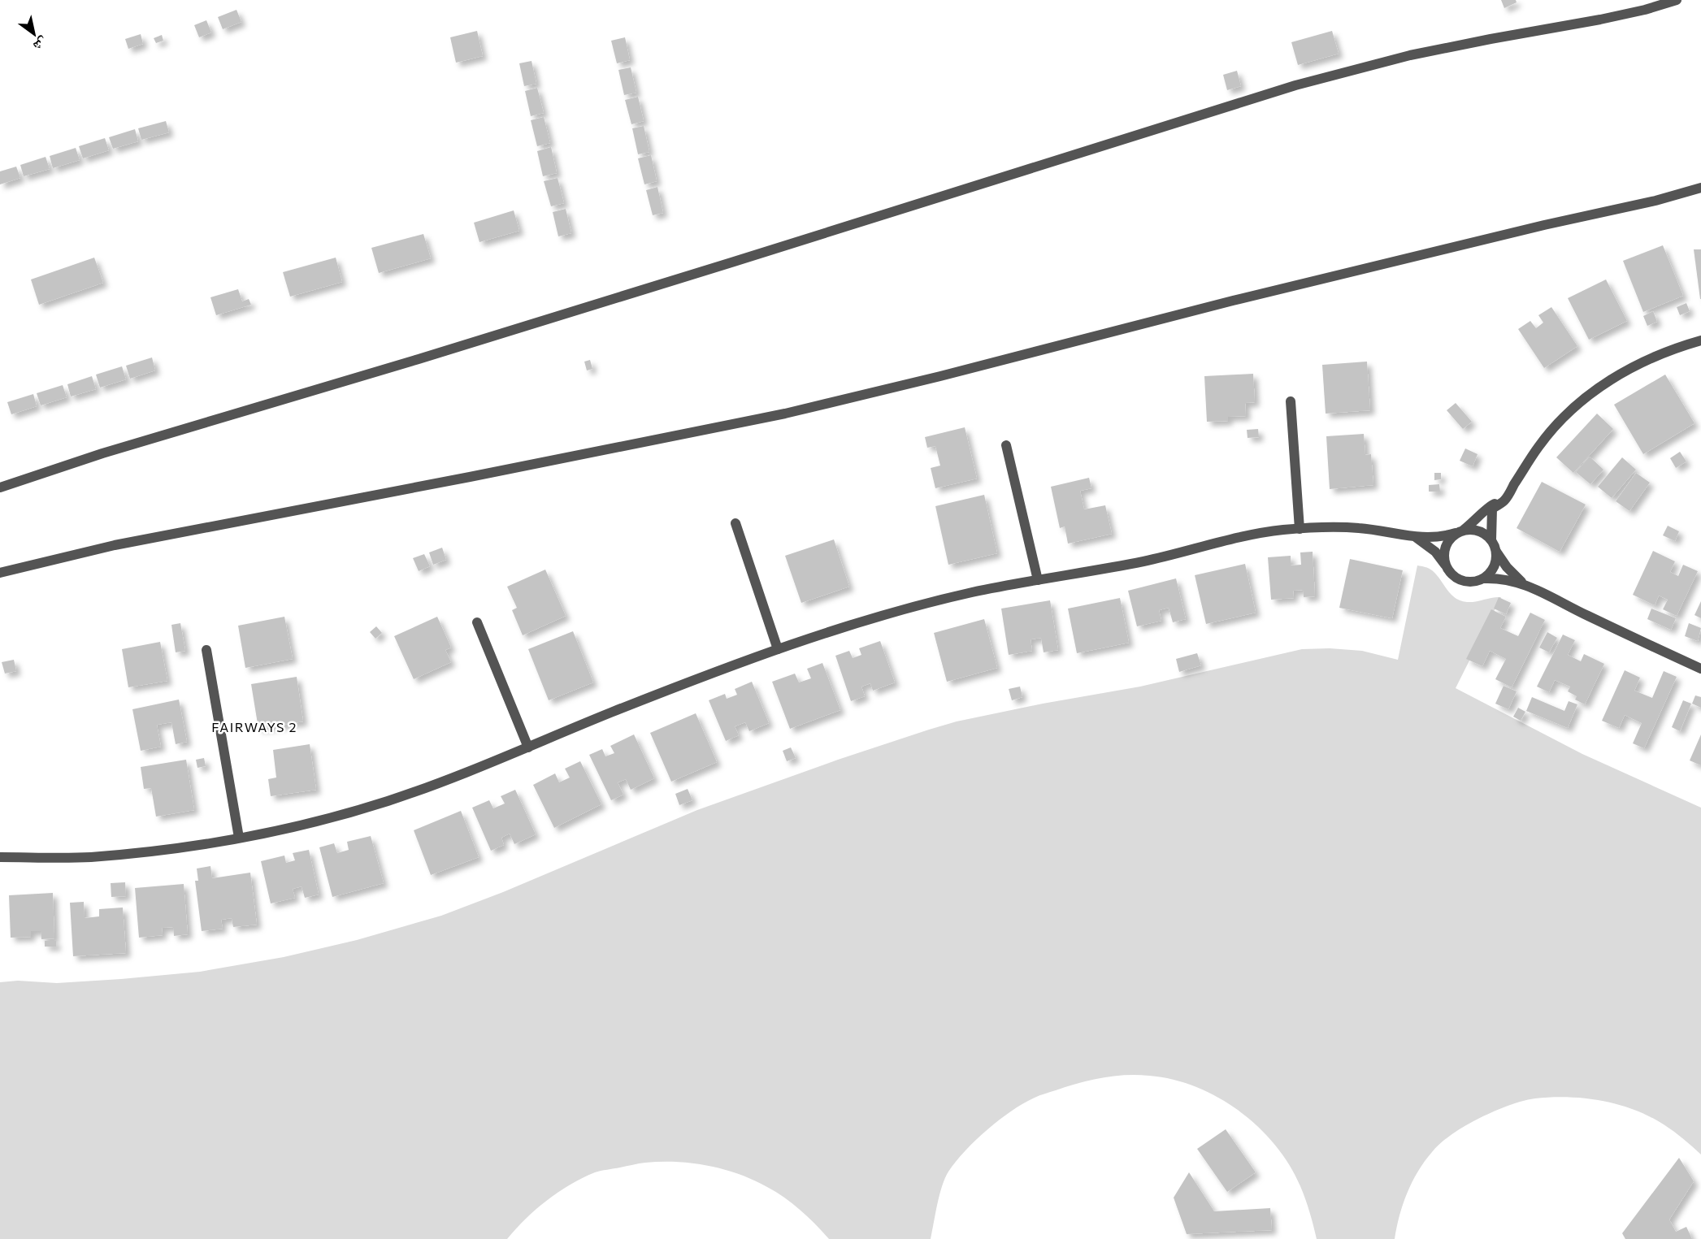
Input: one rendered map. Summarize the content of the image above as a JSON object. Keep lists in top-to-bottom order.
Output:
{
  "districts": ["FAIRWAYS 2"],
  "north": "bottom right"
}
